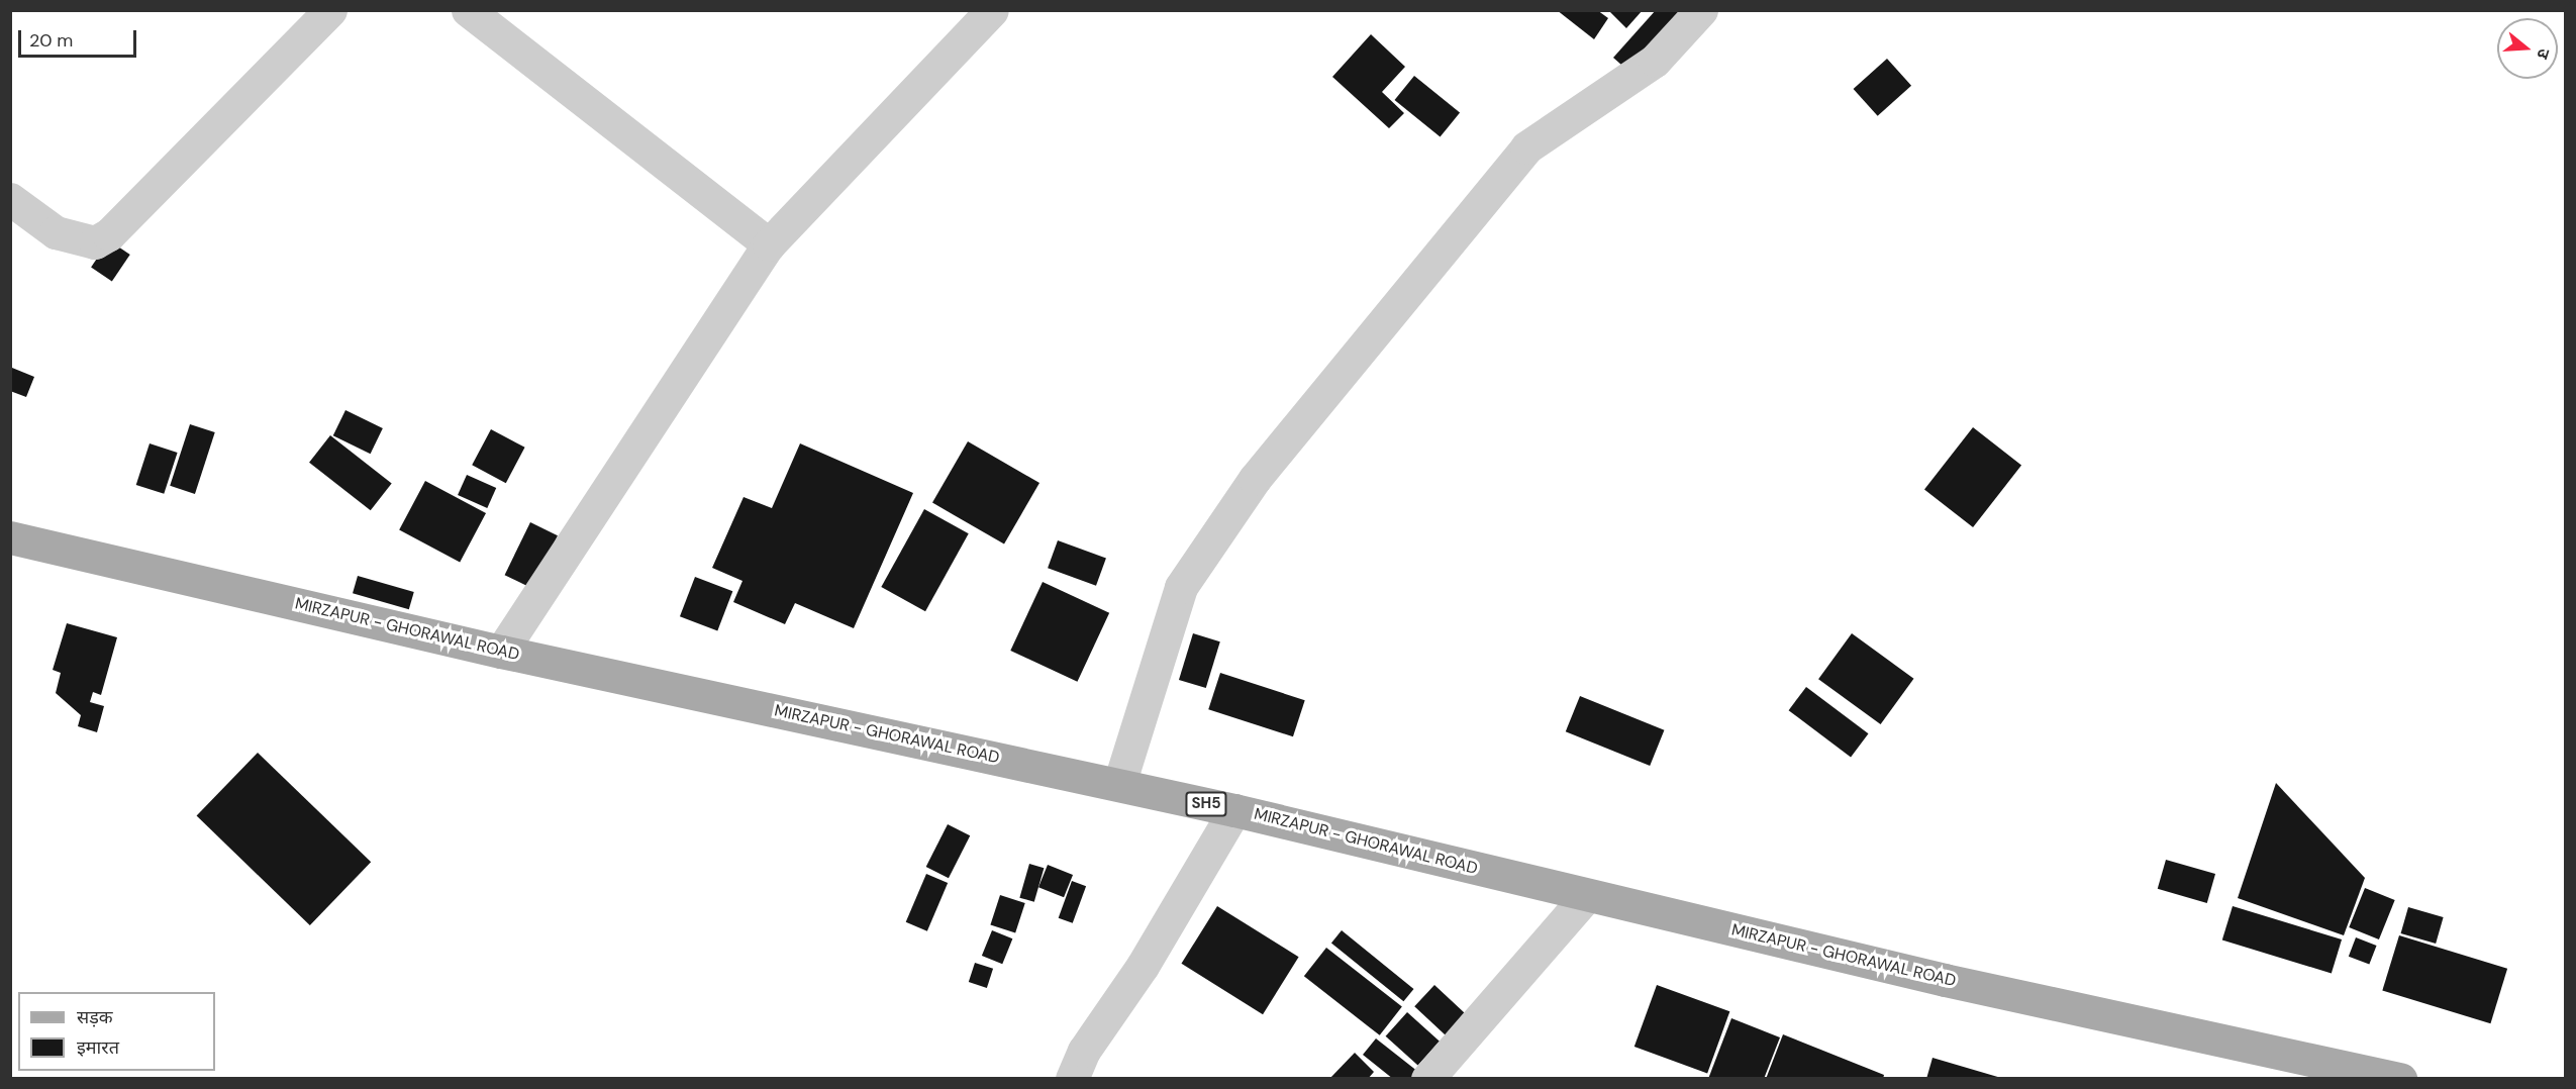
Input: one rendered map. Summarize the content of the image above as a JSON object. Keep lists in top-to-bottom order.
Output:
{
  "streets": {
    "main road": ["MIRZAPUR - GHORAWAL ROAD", "SH5"]
  },
  "legend": ["सड़क", "इमारत"],
  "scale_bar": "20 m",
  "north": "right"
}
